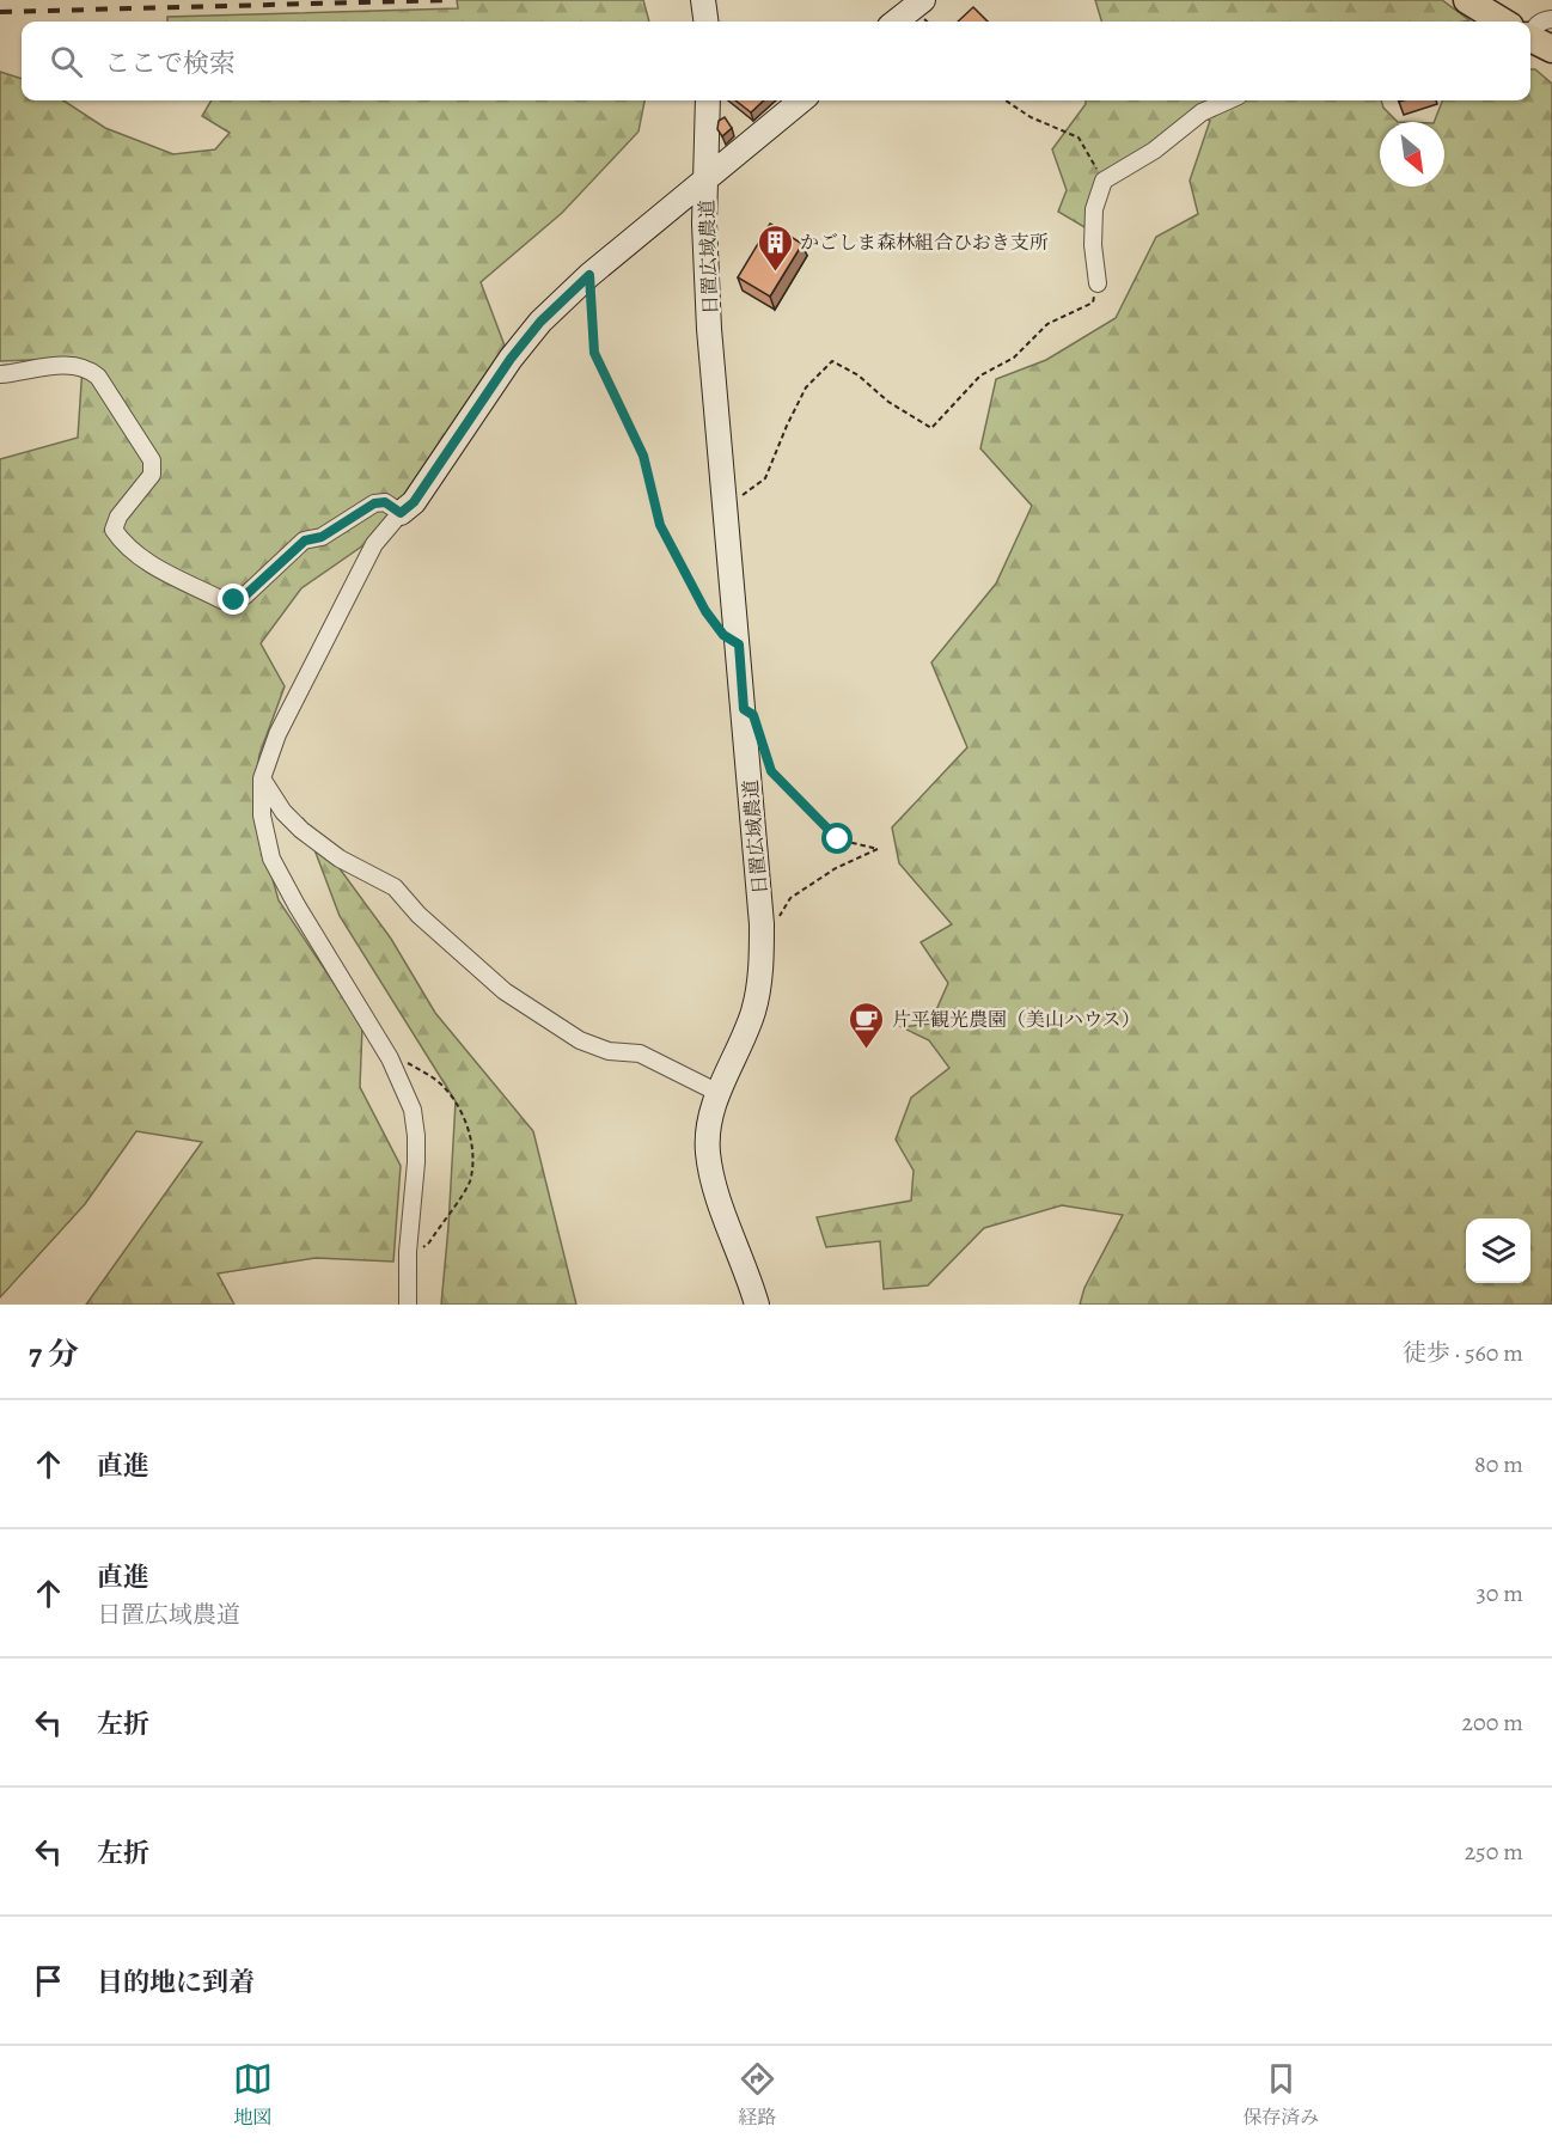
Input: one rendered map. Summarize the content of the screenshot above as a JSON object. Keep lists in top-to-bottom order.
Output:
{
  "streets": {
    "street": ["日置広域農道"]
  },
  "places": {
    "building": ["かごしま森林組合ひおき支所"],
    "cafe": ["片平観光農園（美山ハウス）"]
  },
  "north": "bottom right",
  "page": {
    "search": "ここで検索",
    "heading": ["7 分", "徒歩 · 560 m"],
    "list": [
      ["直進", "80 m"],
      ["直進", "日置広域農道", "30 m"],
      ["左折", "200 m"],
      ["左折", "250 m"],
      "目的地に到着"
    ],
    "nav": ["地図", "経路", "保存済み"]
  }
}
